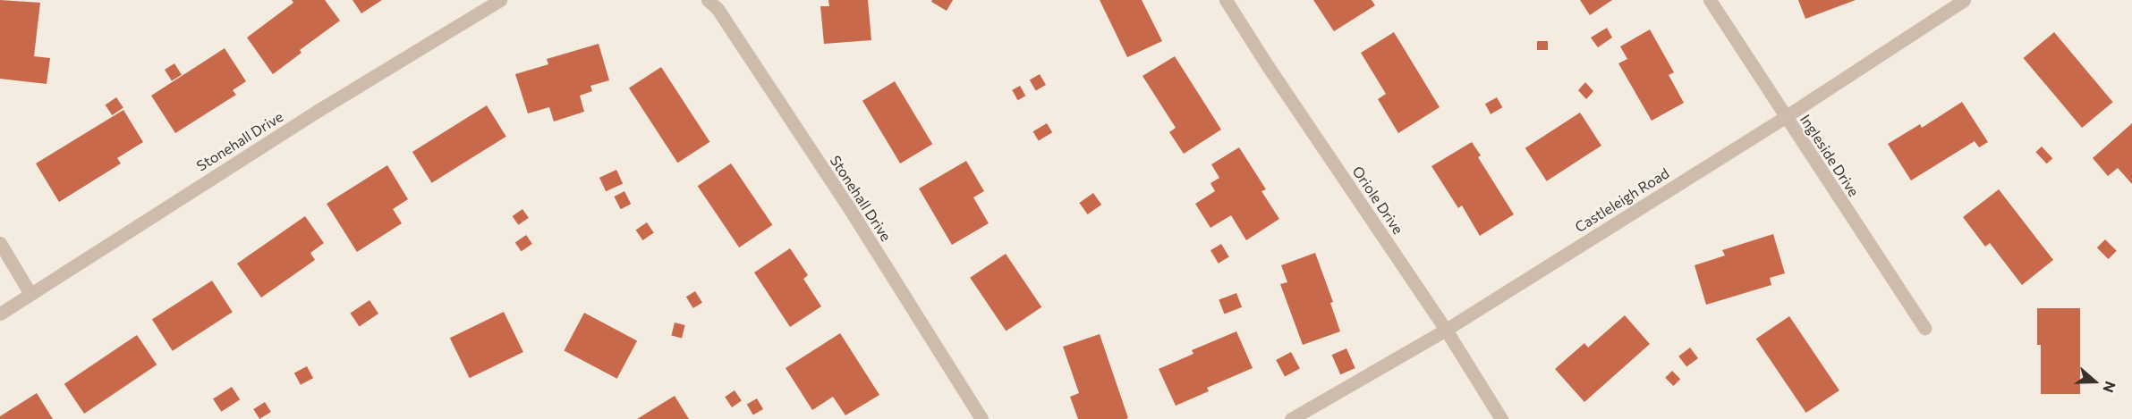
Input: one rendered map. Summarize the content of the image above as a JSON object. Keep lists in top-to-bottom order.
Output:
{
  "streets": {
    "street": [
      "Stonehall Drive",
      "Ingleside Drive",
      "Oriole Drive",
      "Castleleigh Road"
    ]
  },
  "crossings": [
    ["Ingleside Drive", "Castleleigh Road"],
    ["Oriole Drive", "Castleleigh Road"]
  ],
  "north": "right"
}
